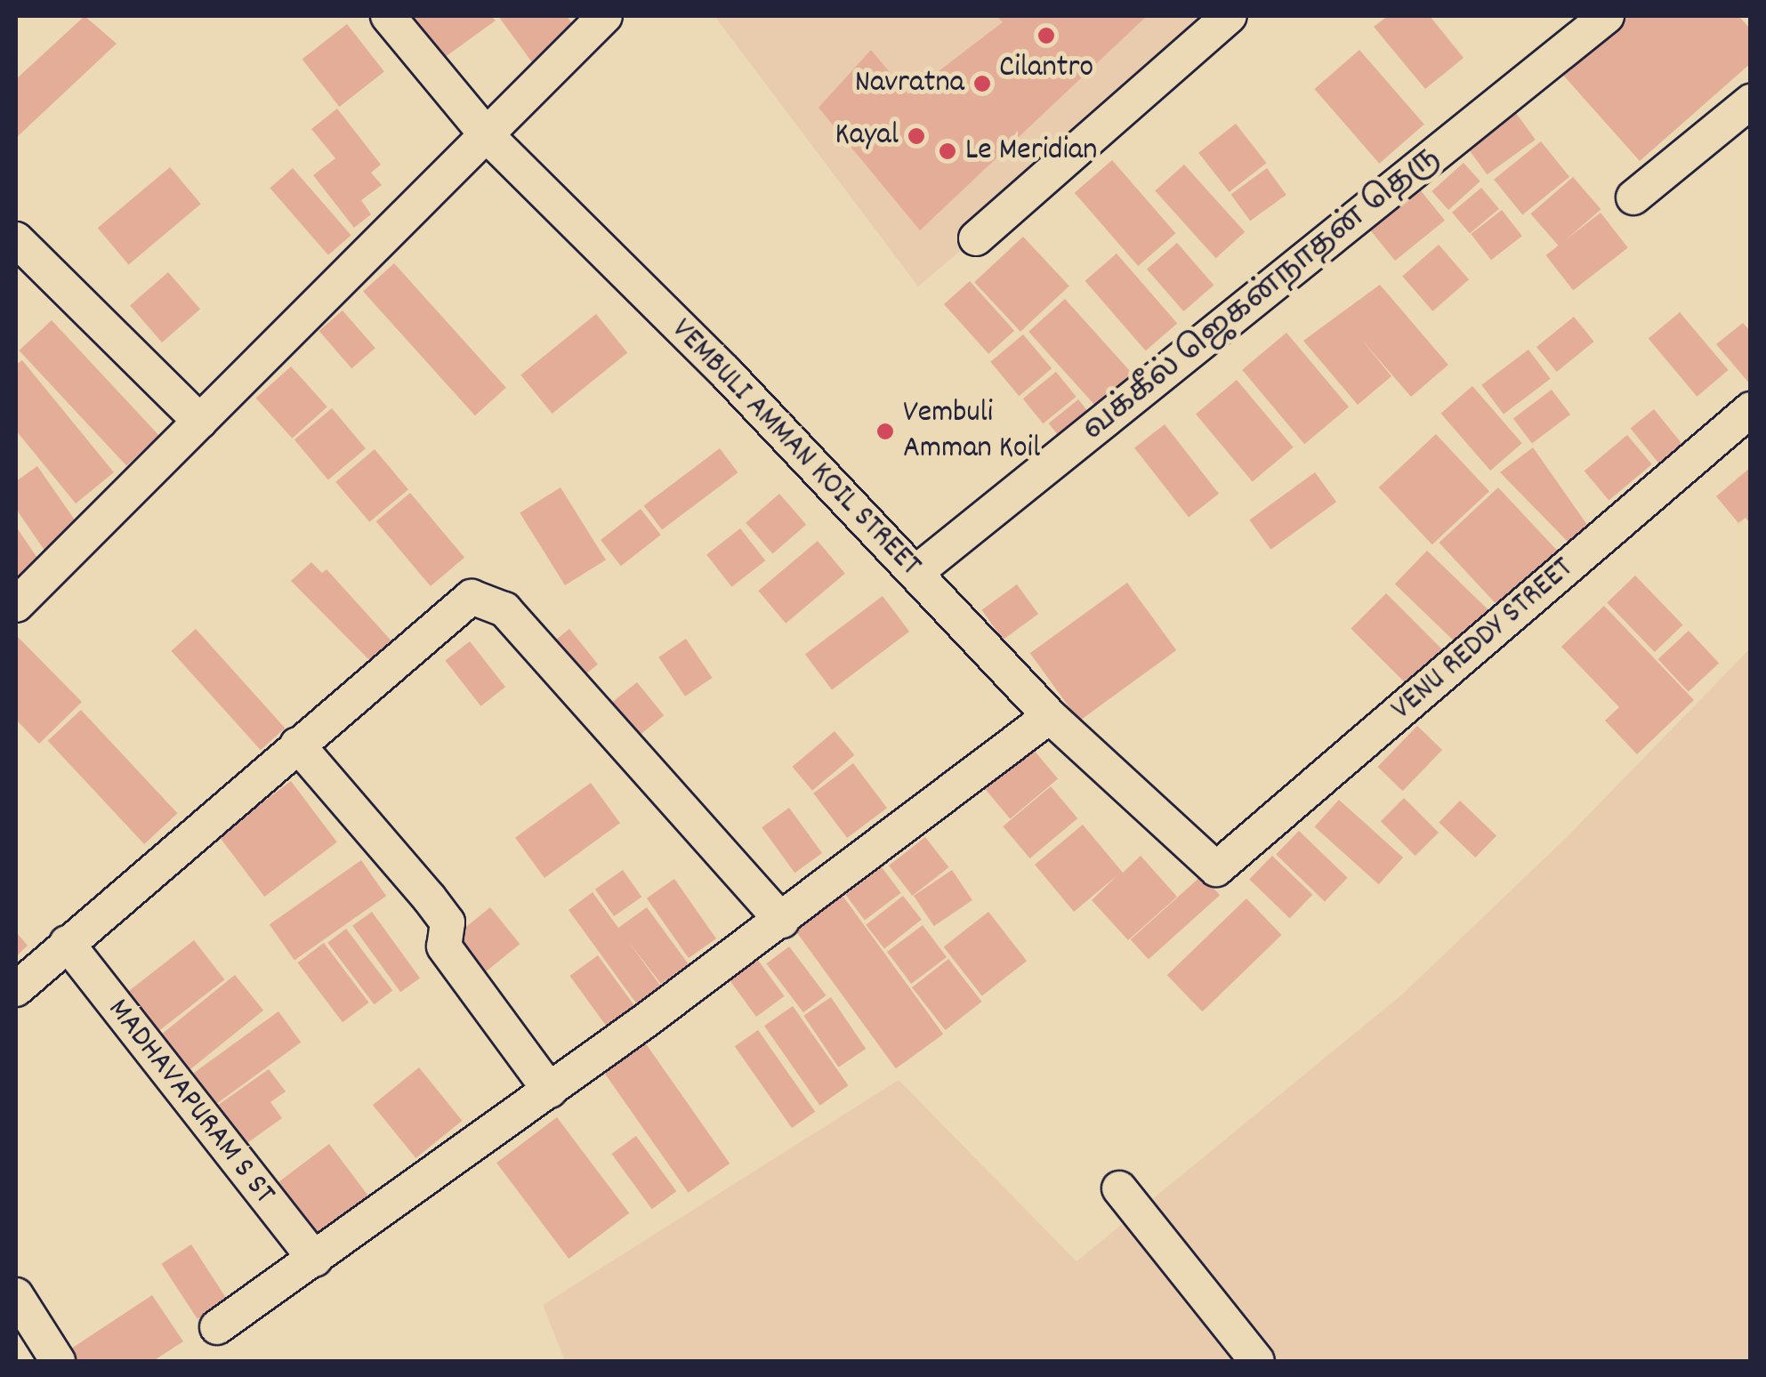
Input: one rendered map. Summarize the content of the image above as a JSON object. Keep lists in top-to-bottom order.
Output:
{
  "streets": {
    "street": [
      "வக்கீல் ஜெகன்நாதன் தெரு",
      "VEMBULI AMMAN KOIL STREET",
      "VENU REDDY STREET",
      "MADHAVAPURAM S ST"
    ]
  },
  "crossings": [
    ["வக்கீல் ஜெகன்நாதன் தெரு", "VEMBULI AMMAN KOIL STREET"],
    ["VEMBULI AMMAN KOIL STREET", "VENU REDDY STREET"]
  ],
  "places": [
    "Cilantro",
    "Navratna",
    "Kayal",
    "Le Meridian",
    "Vembuli Amman Koil"
  ]
}
